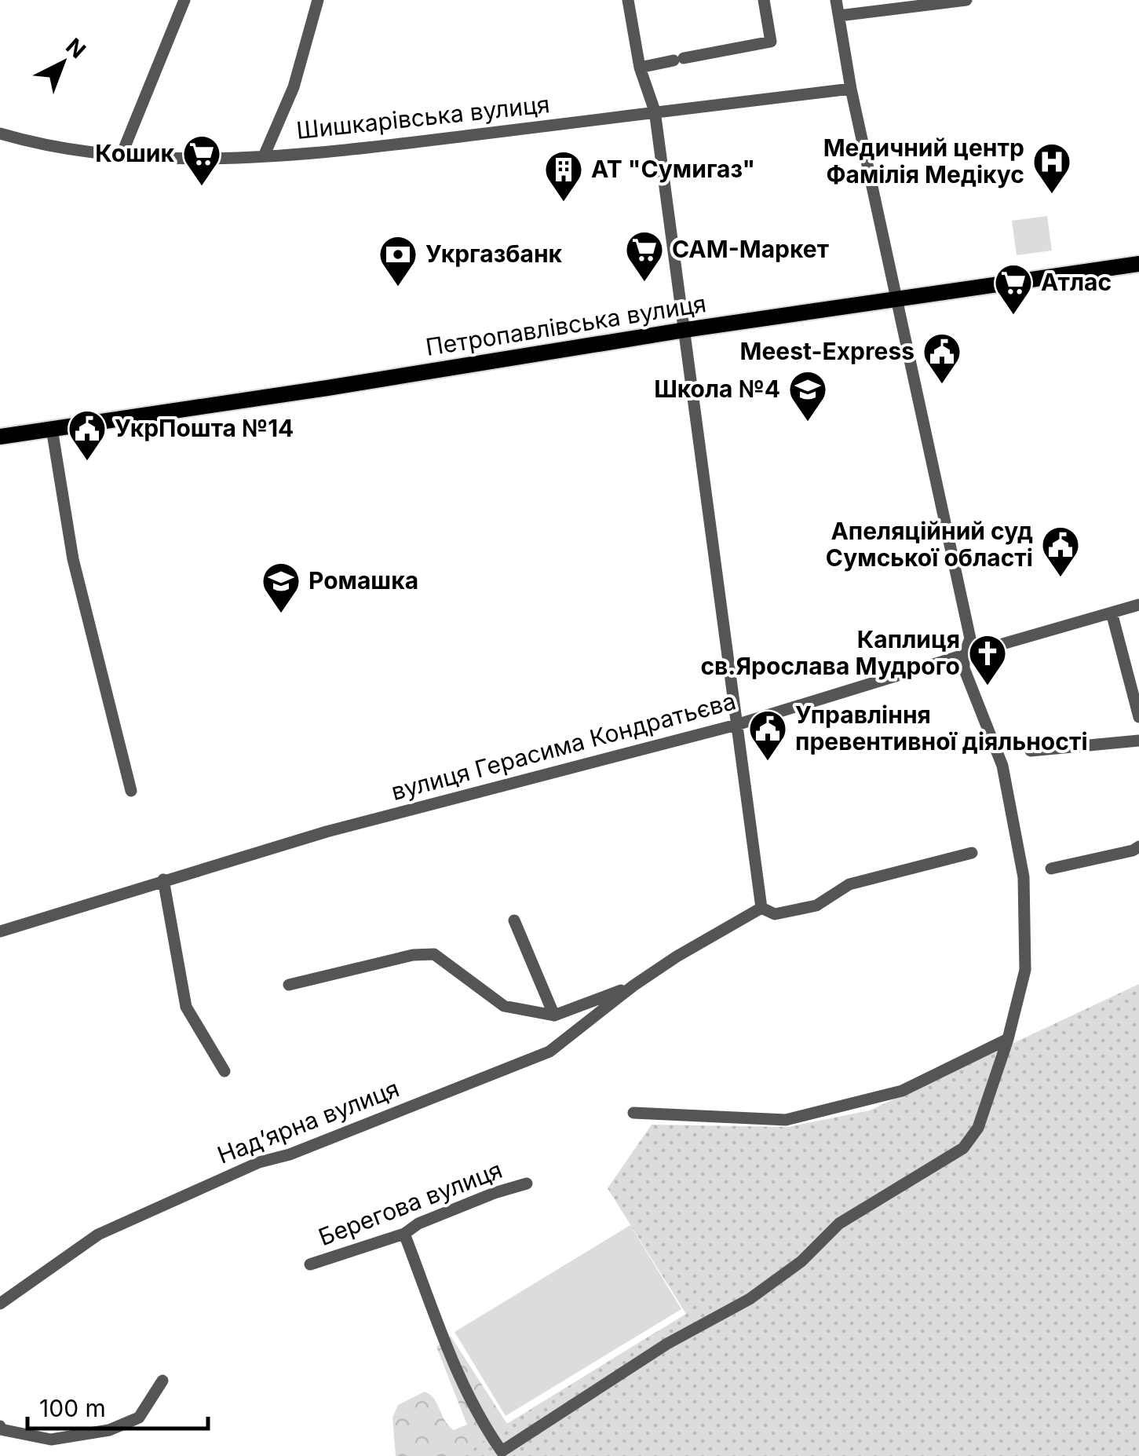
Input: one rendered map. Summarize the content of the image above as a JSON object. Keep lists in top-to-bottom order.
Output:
{
  "streets": {
    "main road": ["Петропавлівська вулиця"],
    "street": [
      "Шишкарівська вулиця",
      "вулиця Герасима Кондратьєва",
      "Надʼярна вулиця",
      "Берегова вулиця"
    ]
  },
  "places": {
    "supermarket": ["Кошик", "САМ-Маркет", "Атлас"],
    "hospital": ["Медичний центр Фамілія Медікус"],
    "building": ["АТ \"Сумигаз\""],
    "bank": ["Укргазбанк"],
    "public building": [
      "Meest-Express",
      "УкрПошта №14",
      "Апеляційний суд Сумської області",
      "Управління превентивної діяльності"
    ],
    "school or university": ["Школа №4", "Ромашка"],
    "church": ["Каплиця св.Ярослава Мудрого"]
  },
  "scale_bar": "100 m",
  "north": "top right"
}
